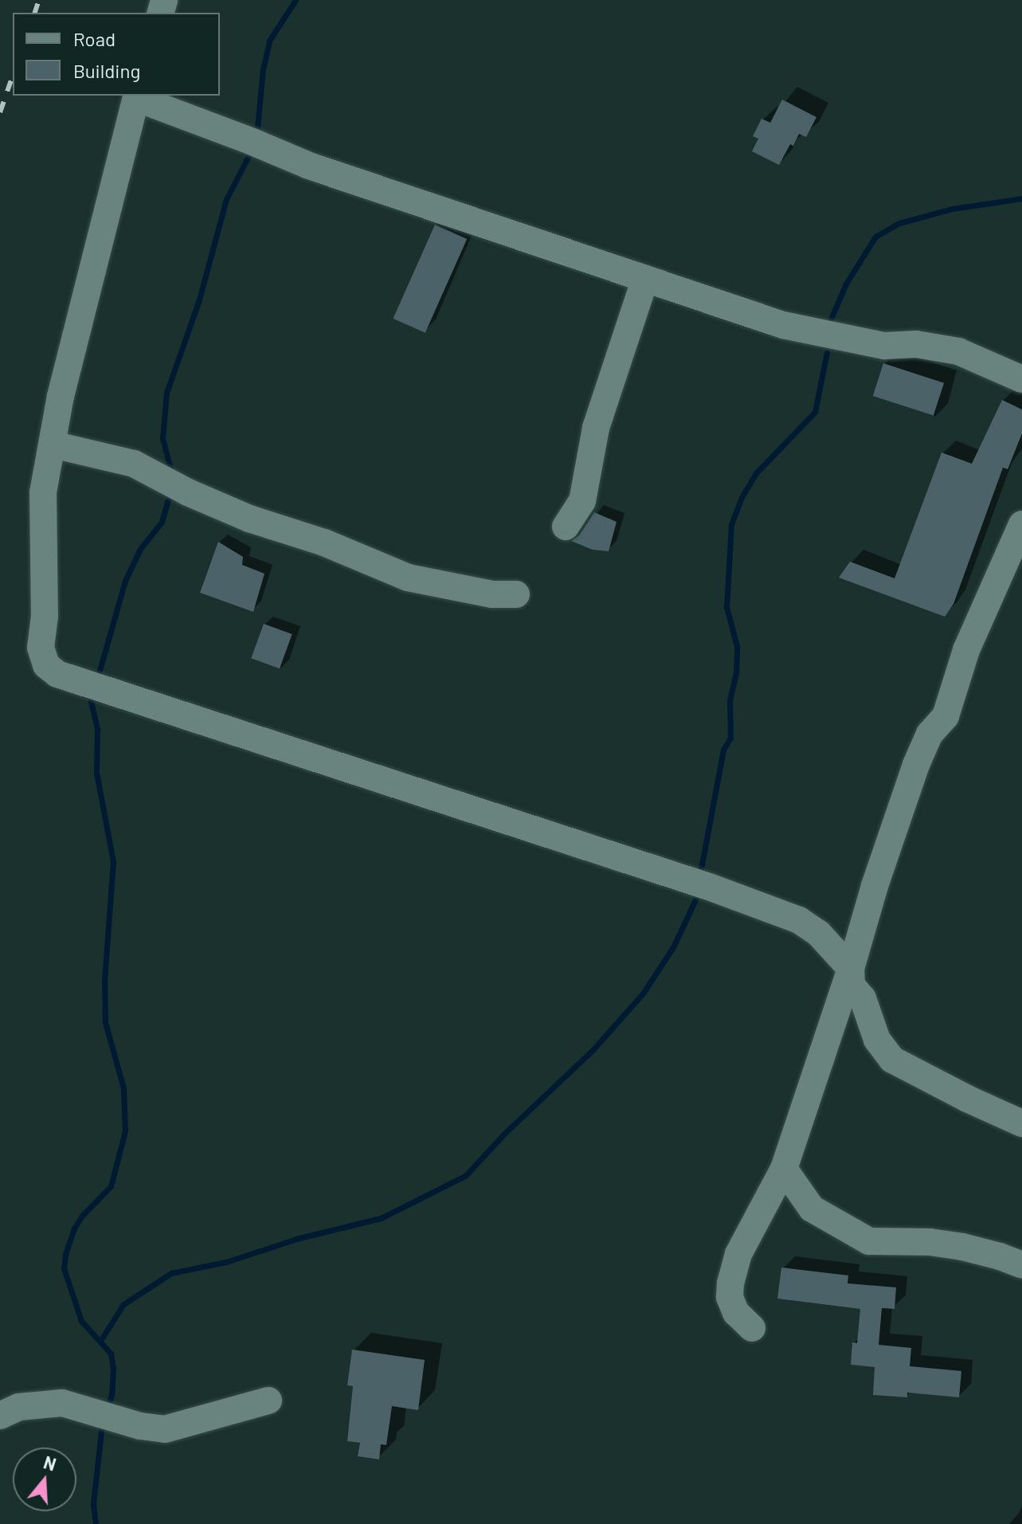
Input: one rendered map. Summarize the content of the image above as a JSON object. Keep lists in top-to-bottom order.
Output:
{
  "legend": ["Road", "Building"],
  "north": "top"
}
